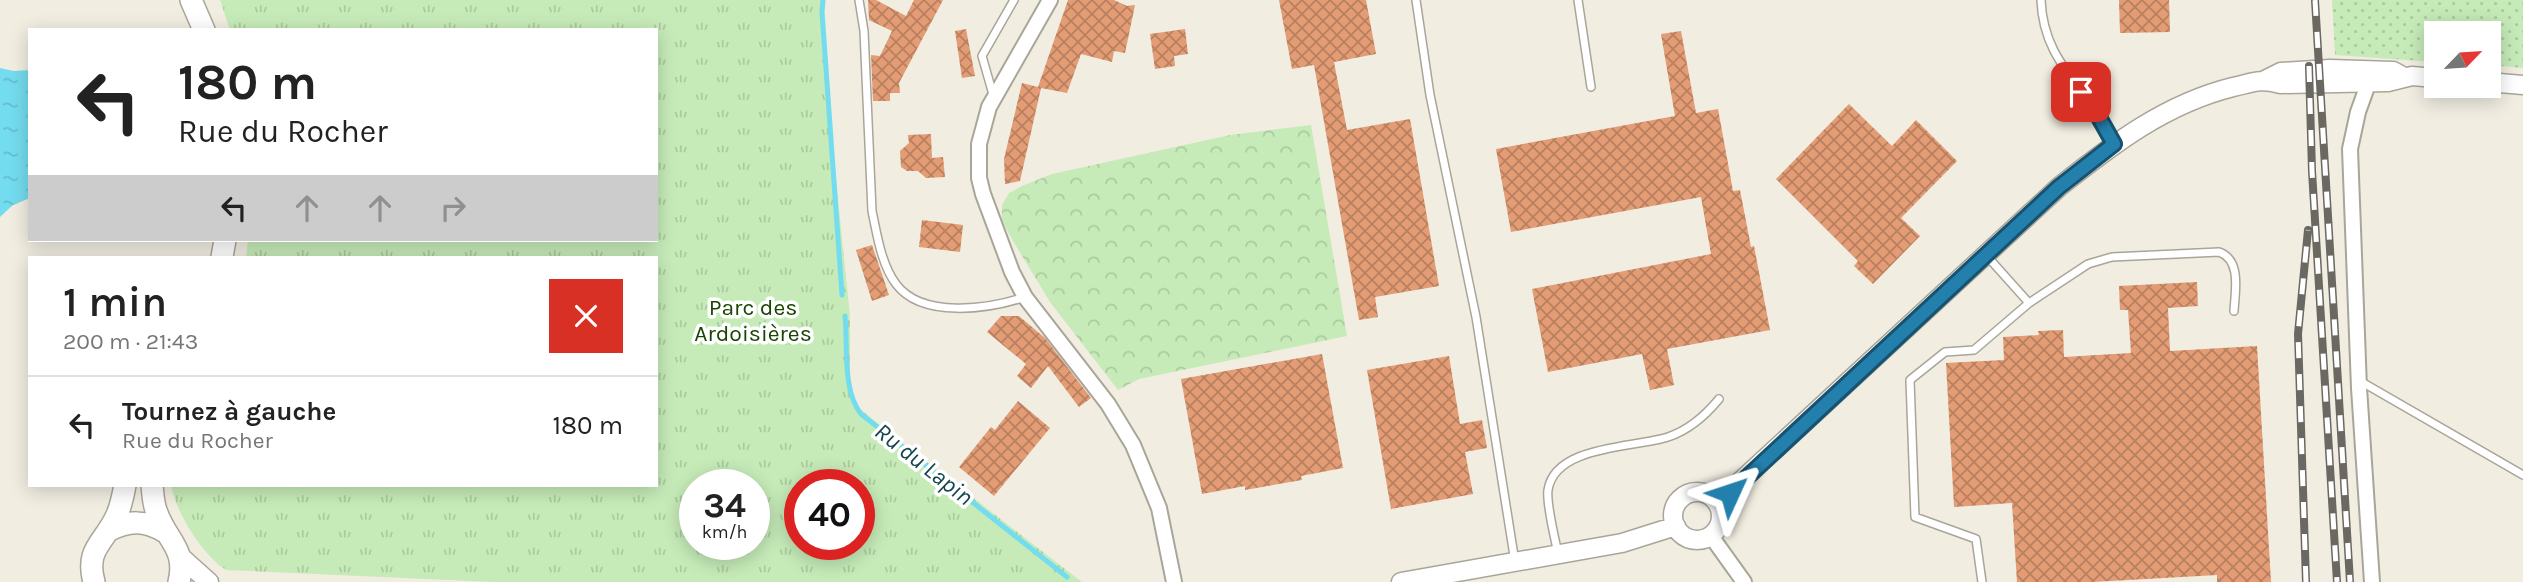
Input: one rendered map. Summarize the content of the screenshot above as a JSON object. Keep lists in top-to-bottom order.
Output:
{
  "water": ["Ru du Lapin"],
  "parks": ["Parc des Ardoisières"],
  "north": "top right",
  "page": {
    "turn": ["180 m", "Rue du Rocher"],
    "heading": ["1 min", "200 m · 21:43"],
    "list": [
      {
        "name": "Tournez à gauche",
        "note": "Rue du Rocher",
        "value": "180 m"
      }
    ],
    "speed": "34 km/h",
    "limit": "40"
  }
}
